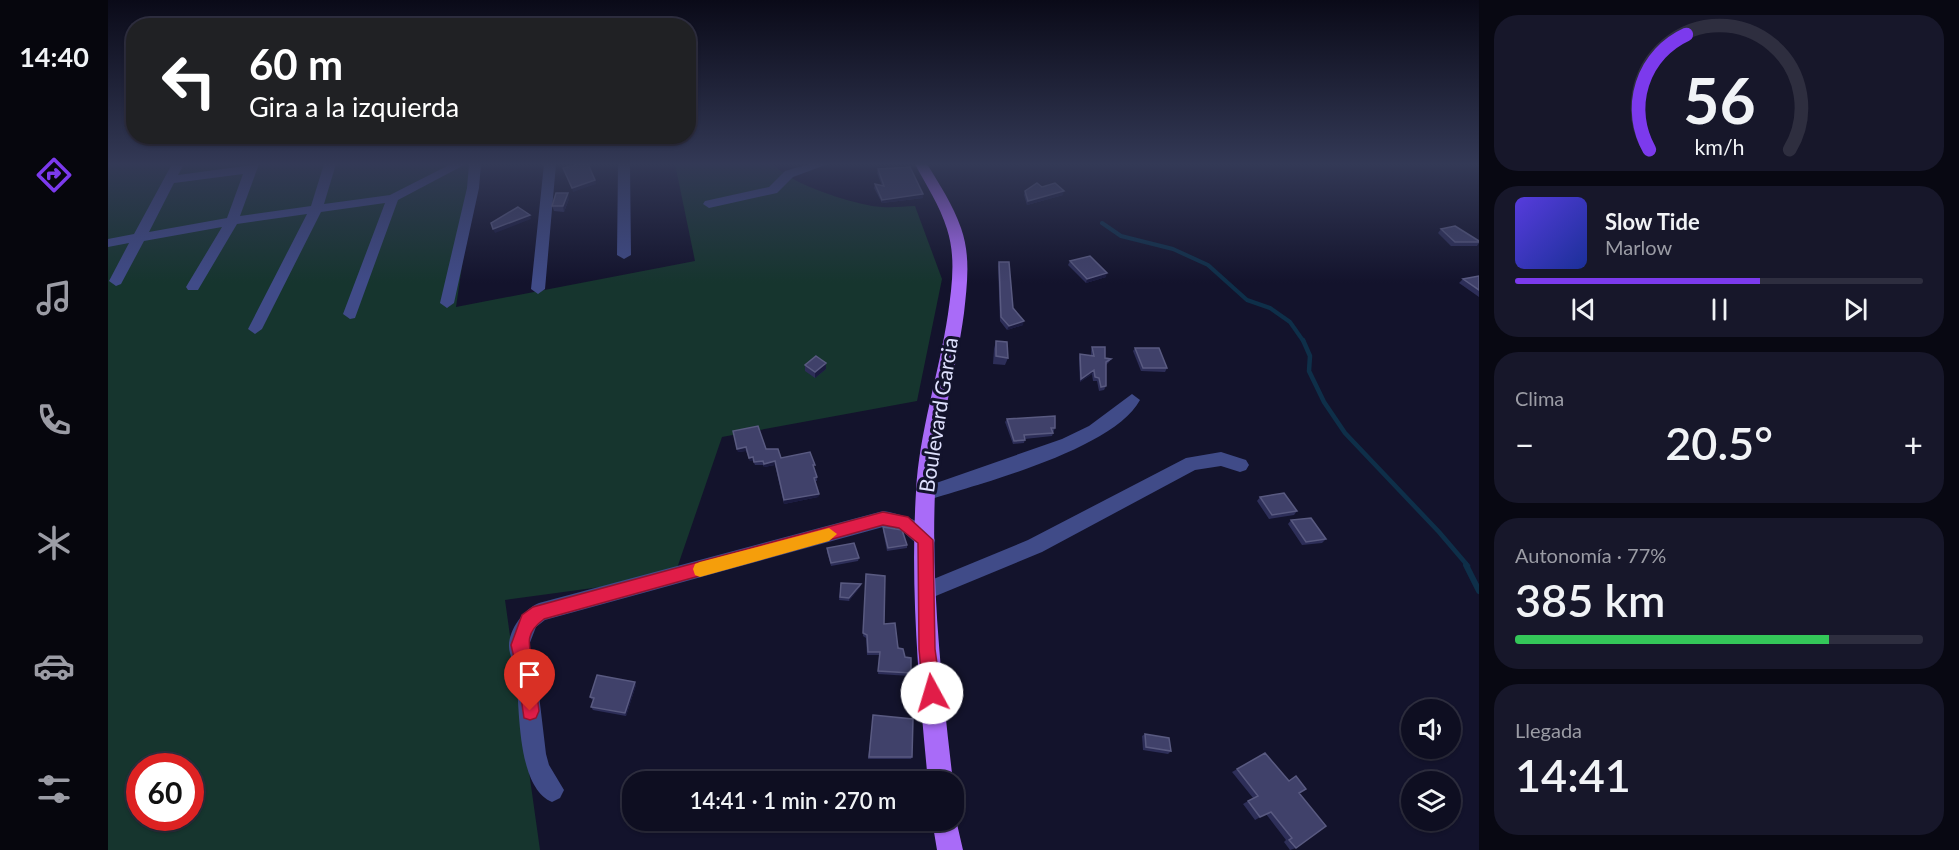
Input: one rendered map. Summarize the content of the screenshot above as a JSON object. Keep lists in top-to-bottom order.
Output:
{
  "streets": {
    "main road": ["Boulevard Garcia"]
  },
  "page": {
    "tabs": "14:40",
    "turn": ["60 m", "Gira a la izquierda"],
    "song": ["Slow Tide", "Marlow"],
    "tile": [
      "Clima",
      ["Autonomía · 77%", "385 km"],
      ["Llegada", "14:41"]
    ],
    "heat": ["−", "20.5°", "+"],
    "limit": "60",
    "trip": "14:41 · 1 min · 270 m",
    "gauge": ["56", "km/h"]
  }
}
